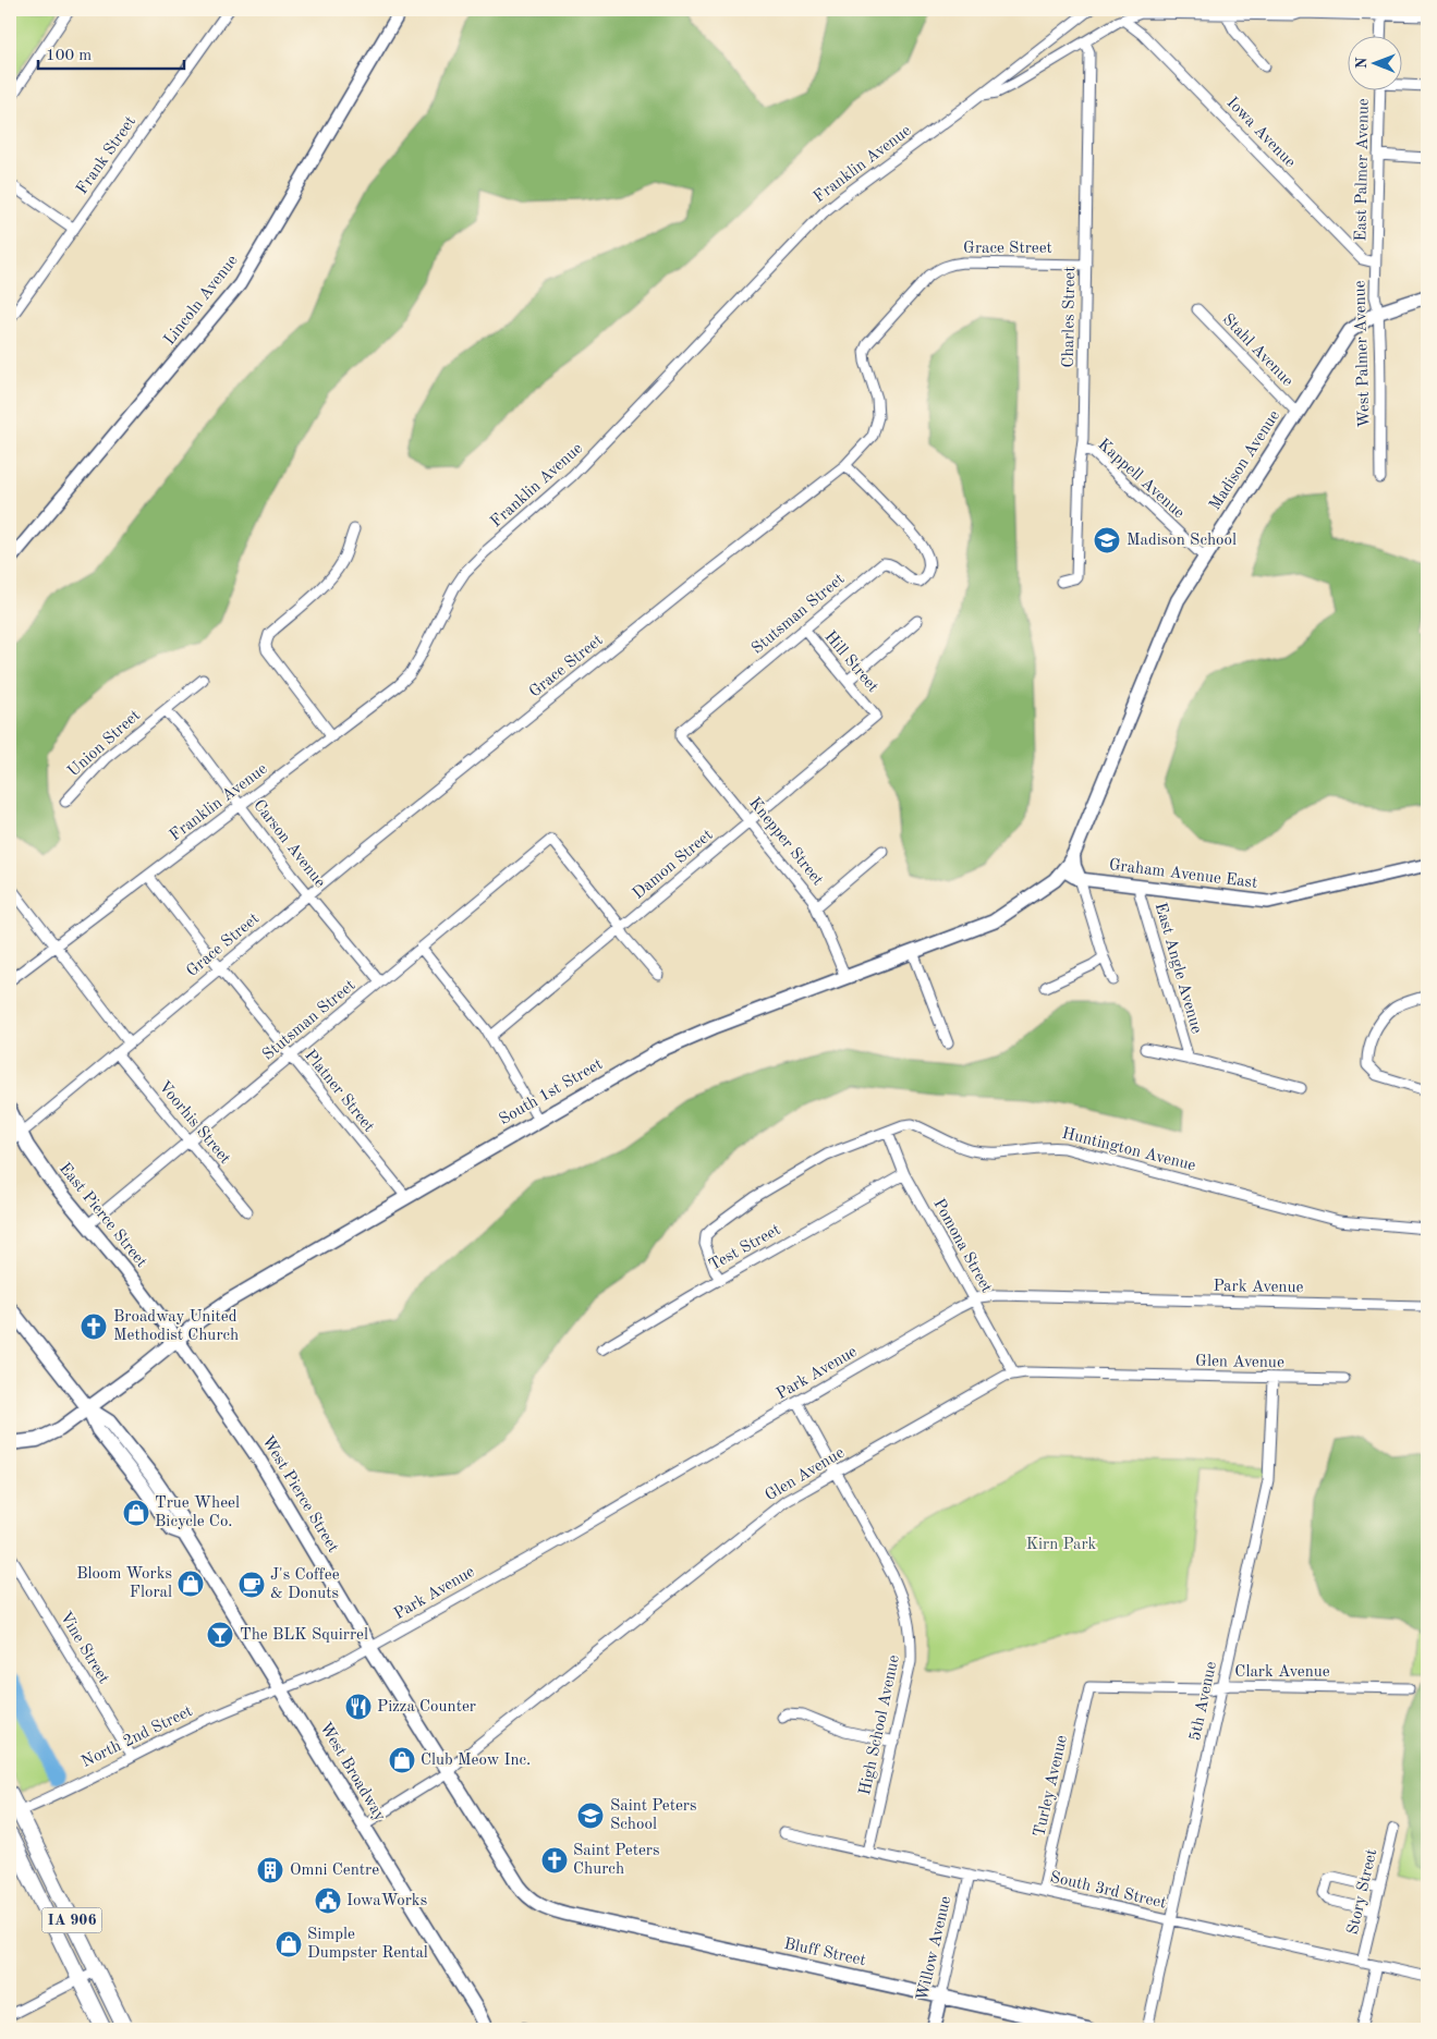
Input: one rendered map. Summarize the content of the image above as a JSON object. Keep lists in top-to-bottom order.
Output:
{
  "streets": {
    "main road": [
      "Madison Avenue",
      "South 1st Street",
      "East Pierce Street",
      "West Pierce Street",
      "West Broadway",
      "IA 906",
      "Willow Avenue",
      "Bluff Street"
    ],
    "street": [
      "Iowa Avenue",
      "Frank Street",
      "Franklin Avenue",
      "East Palmer Avenue",
      "Grace Street",
      "Lincoln Avenue",
      "Charles Street",
      "Stahl Avenue",
      "West Palmer Avenue",
      "Kappell Avenue",
      "Stutsman Street",
      "Hill Street",
      "Union Street",
      "Knepper Street",
      "Carson Avenue",
      "Damon Street",
      "Graham Avenue East",
      "East Angle Avenue",
      "Platner Street",
      "Voorhis Street",
      "Huntington Avenue",
      "Pomona Street",
      "Test Street",
      "Park Avenue",
      "Glen Avenue",
      "Vine Street",
      "Clark Avenue",
      "5th Avenue",
      "High School Avenue",
      "North 2nd Street",
      "Turley Avenue",
      "South 3rd Street",
      "Story Street"
    ]
  },
  "crossings": [
    ["Iowa Avenue", "East Palmer Avenue"],
    ["Iowa Avenue", "West Palmer Avenue"],
    ["Franklin Avenue", "Carson Avenue"],
    ["Franklin Avenue", "Platner Street"],
    ["East Palmer Avenue", "West Palmer Avenue"],
    ["Grace Street", "Charles Street"],
    ["Grace Street", "Stutsman Street"],
    ["Grace Street", "Carson Avenue"],
    ["Grace Street", "Platner Street"],
    ["Grace Street", "Voorhis Street"],
    ["Grace Street", "East Pierce Street"],
    ["Charles Street", "Kappell Avenue"],
    ["Stahl Avenue", "Madison Avenue"],
    ["West Palmer Avenue", "Madison Avenue"],
    ["Madison Avenue", "Kappell Avenue"],
    ["Madison Avenue", "Graham Avenue East"],
    ["Madison Avenue", "South 1st Street"],
    ["Stutsman Street", "Hill Street"],
    ["Stutsman Street", "Knepper Street"],
    ["Stutsman Street", "Carson Avenue"],
    ["Stutsman Street", "Damon Street"],
    ["Stutsman Street", "Platner Street"],
    ["Stutsman Street", "Voorhis Street"],
    ["Stutsman Street", "East Pierce Street"],
    ["Hill Street", "Damon Street"],
    ["Union Street", "Carson Avenue"],
    ["Knepper Street", "Damon Street"],
    ["Knepper Street", "South 1st Street"],
    ["Graham Avenue East", "East Angle Avenue"],
    ["Graham Avenue East", "South 1st Street"],
    ["Platner Street", "South 1st Street"],
    ["South 1st Street", "East Pierce Street"],
    ["South 1st Street", "West Pierce Street"],
    ["South 1st Street", "West Broadway"],
    ["Huntington Avenue", "Pomona Street"],
    ["Huntington Avenue", "Test Street"],
    ["East Pierce Street", "West Pierce Street"],
    ["Pomona Street", "Test Street"],
    ["Pomona Street", "Park Avenue"],
    ["Pomona Street", "Glen Avenue"],
    ["Park Avenue", "West Pierce Street"],
    ["Park Avenue", "High School Avenue"],
    ["Park Avenue", "North 2nd Street"],
    ["Park Avenue", "West Broadway"],
    ["Glen Avenue", "West Pierce Street"],
    ["Glen Avenue", "5th Avenue"],
    ["Glen Avenue", "High School Avenue"],
    ["Glen Avenue", "West Broadway"],
    ["West Pierce Street", "Bluff Street"],
    ["Vine Street", "North 2nd Street"],
    ["Clark Avenue", "5th Avenue"],
    ["Clark Avenue", "Turley Avenue"],
    ["5th Avenue", "South 3rd Street"],
    ["High School Avenue", "South 3rd Street"],
    ["North 2nd Street", "West Broadway"],
    ["North 2nd Street", "IA 906"],
    ["Turley Avenue", "South 3rd Street"],
    ["South 3rd Street", "Story Street"],
    ["South 3rd Street", "Willow Avenue"],
    ["Willow Avenue", "Bluff Street"]
  ],
  "parks": ["Kirn Park"],
  "places": {
    "school or university": ["Madison School", "Saint Peters School"],
    "church": ["Broadway United Methodist Church", "Saint Peters Church"],
    "shop": [
      "True Wheel Bicycle Co.",
      "Bloom Works Floral",
      "Club Meow Inc.",
      "Simple Dumpster Rental"
    ],
    "cafe": ["J's Coffee & Donuts"],
    "bar": ["The BLK Squirrel"],
    "restaurant": ["Pizza Counter"],
    "building": ["Omni Centre"],
    "public building": ["IowaWorks"]
  },
  "scale_bar": "100 m",
  "north": "left"
}
